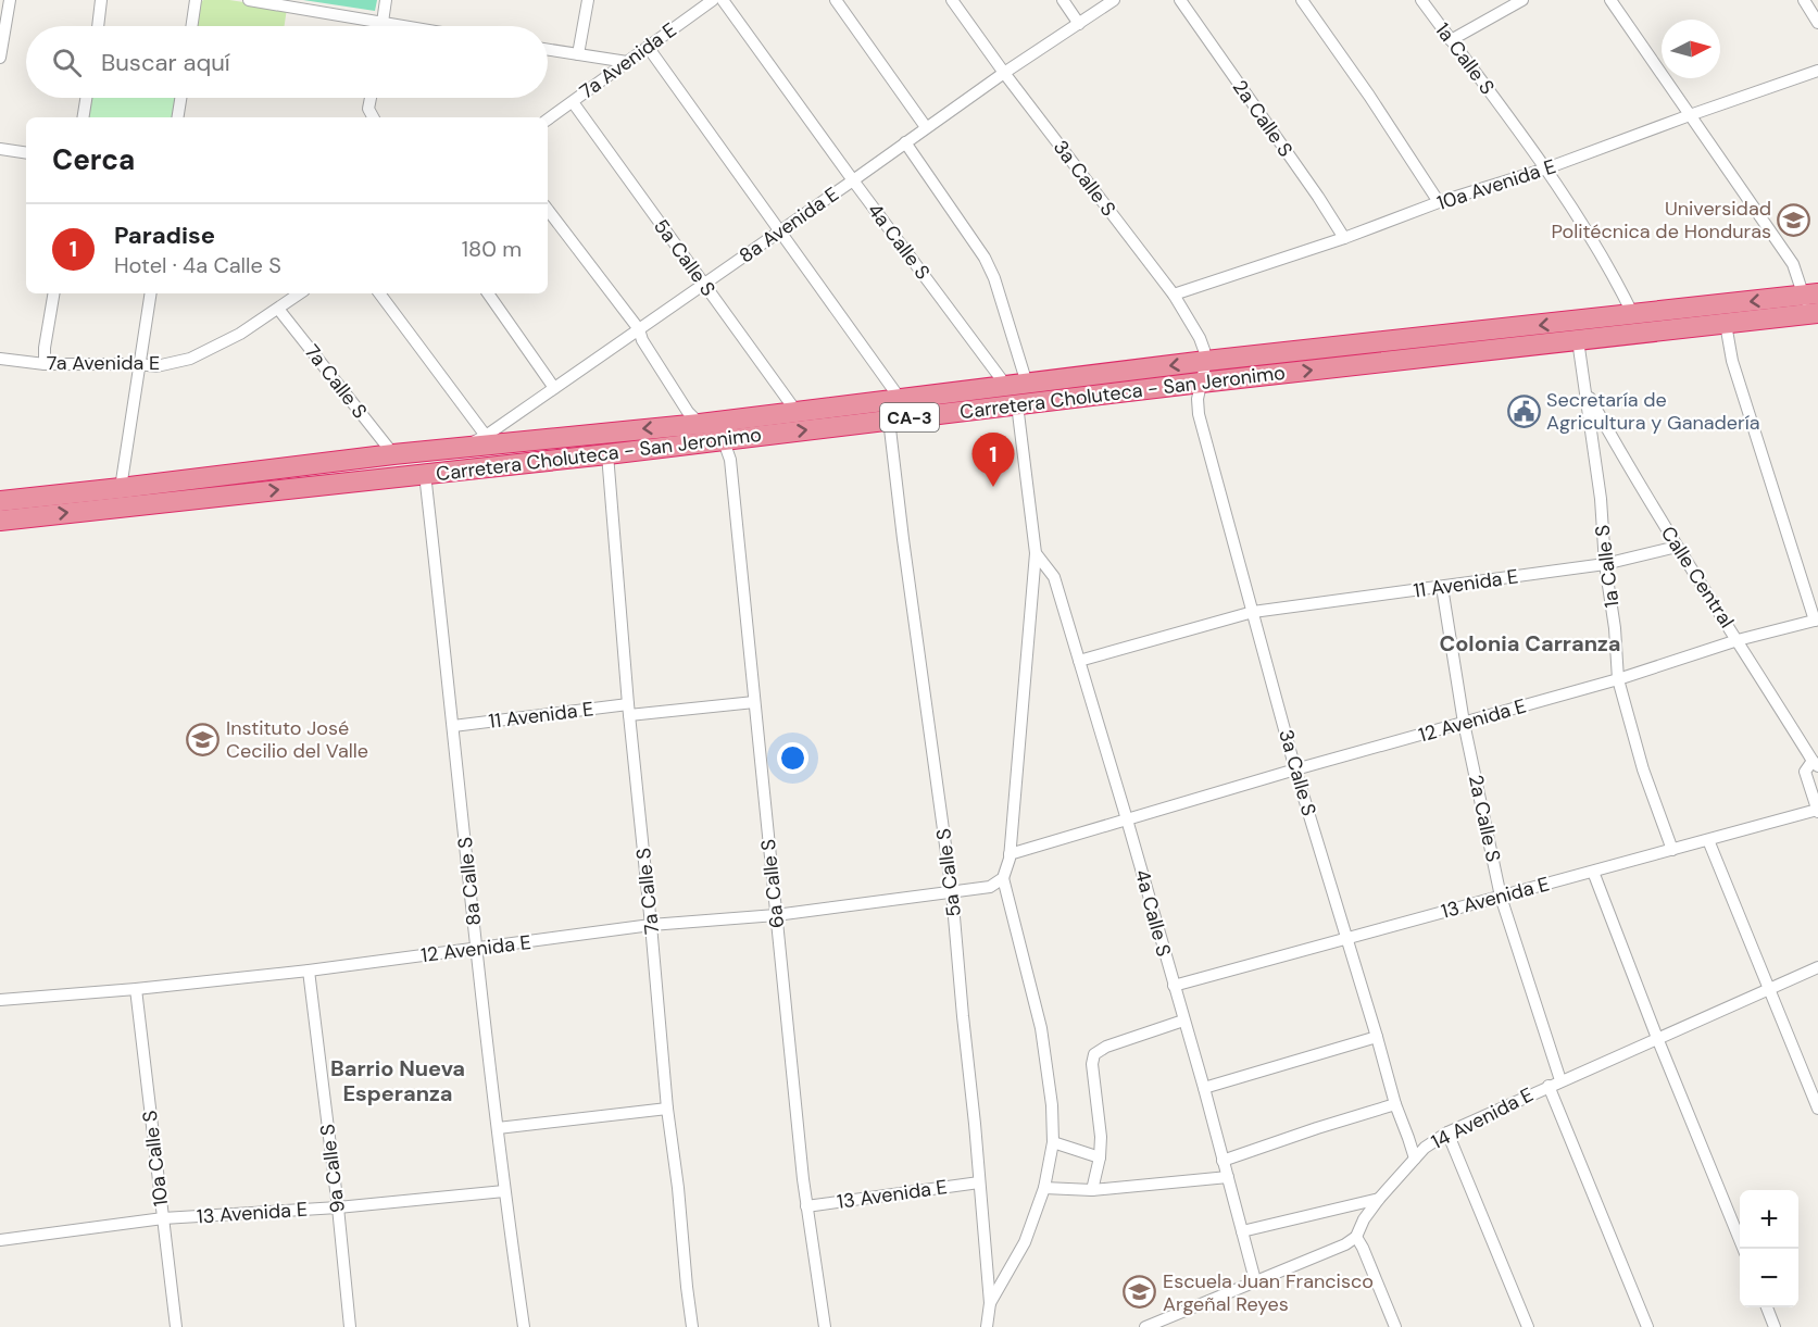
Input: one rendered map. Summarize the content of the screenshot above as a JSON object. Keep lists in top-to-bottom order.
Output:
{
  "streets": {
    "highway": ["Carretera Choluteca - San Jeronimo", "CA-3"],
    "street": [
      "1a Calle S",
      "7a Avenida E",
      "2a Calle S",
      "3a Calle S",
      "10a Avenida E",
      "8a Avenida E",
      "4a Calle S",
      "5a Calle S",
      "7a Calle S",
      "Calle Central",
      "11 Avenida E",
      "12 Avenida E",
      "8a Calle S",
      "6a Calle S",
      "13 Avenida E",
      "14 Avenida E",
      "10a Calle S",
      "9a Calle S"
    ]
  },
  "crossings": [
    ["1a Calle S", "10a Avenida E"],
    ["1a Calle S", "Carretera Choluteca - San Jeronimo"],
    ["1a Calle S", "Calle Central"],
    ["1a Calle S", "11 Avenida E"],
    ["1a Calle S", "12 Avenida E"],
    ["1a Calle S", "13 Avenida E"],
    ["7a Avenida E", "5a Calle S"],
    ["7a Avenida E", "7a Calle S"],
    ["2a Calle S", "10a Avenida E"],
    ["2a Calle S", "11 Avenida E"],
    ["2a Calle S", "12 Avenida E"],
    ["2a Calle S", "13 Avenida E"],
    ["2a Calle S", "14 Avenida E"],
    ["3a Calle S", "10a Avenida E"],
    ["3a Calle S", "8a Avenida E"],
    ["3a Calle S", "Carretera Choluteca - San Jeronimo"],
    ["3a Calle S", "11 Avenida E"],
    ["3a Calle S", "12 Avenida E"],
    ["3a Calle S", "13 Avenida E"],
    ["3a Calle S", "14 Avenida E"],
    ["8a Avenida E", "4a Calle S"],
    ["8a Avenida E", "5a Calle S"],
    ["8a Avenida E", "Carretera Choluteca - San Jeronimo"],
    ["8a Avenida E", "6a Calle S"],
    ["4a Calle S", "Carretera Choluteca - San Jeronimo"],
    ["4a Calle S", "11 Avenida E"],
    ["4a Calle S", "12 Avenida E"],
    ["4a Calle S", "13 Avenida E"],
    ["5a Calle S", "Carretera Choluteca - San Jeronimo"],
    ["5a Calle S", "12 Avenida E"],
    ["5a Calle S", "13 Avenida E"],
    ["7a Calle S", "Carretera Choluteca - San Jeronimo"],
    ["7a Calle S", "11 Avenida E"],
    ["7a Calle S", "12 Avenida E"],
    ["Carretera Choluteca - San Jeronimo", "8a Calle S"],
    ["Carretera Choluteca - San Jeronimo", "6a Calle S"],
    ["Calle Central", "11 Avenida E"],
    ["Calle Central", "12 Avenida E"],
    ["Calle Central", "13 Avenida E"],
    ["11 Avenida E", "8a Calle S"],
    ["11 Avenida E", "6a Calle S"],
    ["12 Avenida E", "8a Calle S"],
    ["12 Avenida E", "6a Calle S"],
    ["12 Avenida E", "10a Calle S"],
    ["12 Avenida E", "9a Calle S"],
    ["8a Calle S", "13 Avenida E"],
    ["6a Calle S", "13 Avenida E"],
    ["13 Avenida E", "10a Calle S"],
    ["13 Avenida E", "9a Calle S"]
  ],
  "districts": ["Colonia Carranza", "Barrio Nueva Esperanza"],
  "places": {
    "school or university": ["Universidad Politécnica de Honduras", "Instituto José Cecilio del Valle", "Escuela Juan Francisco Argeñal Reyes"],
    "public building": ["Secretaría de Agricultura y Ganadería"]
  },
  "north": "right",
  "page": {
    "search": "Buscar aquí",
    "heading": "Cerca",
    "list": [
      {
        "mark": "1",
        "name": "Paradise",
        "note": "Hotel · 4a Calle S",
        "value": "180 m"
      }
    ],
    "pins": "1",
    "map_buttons": ["+", "−"]
  }
}
